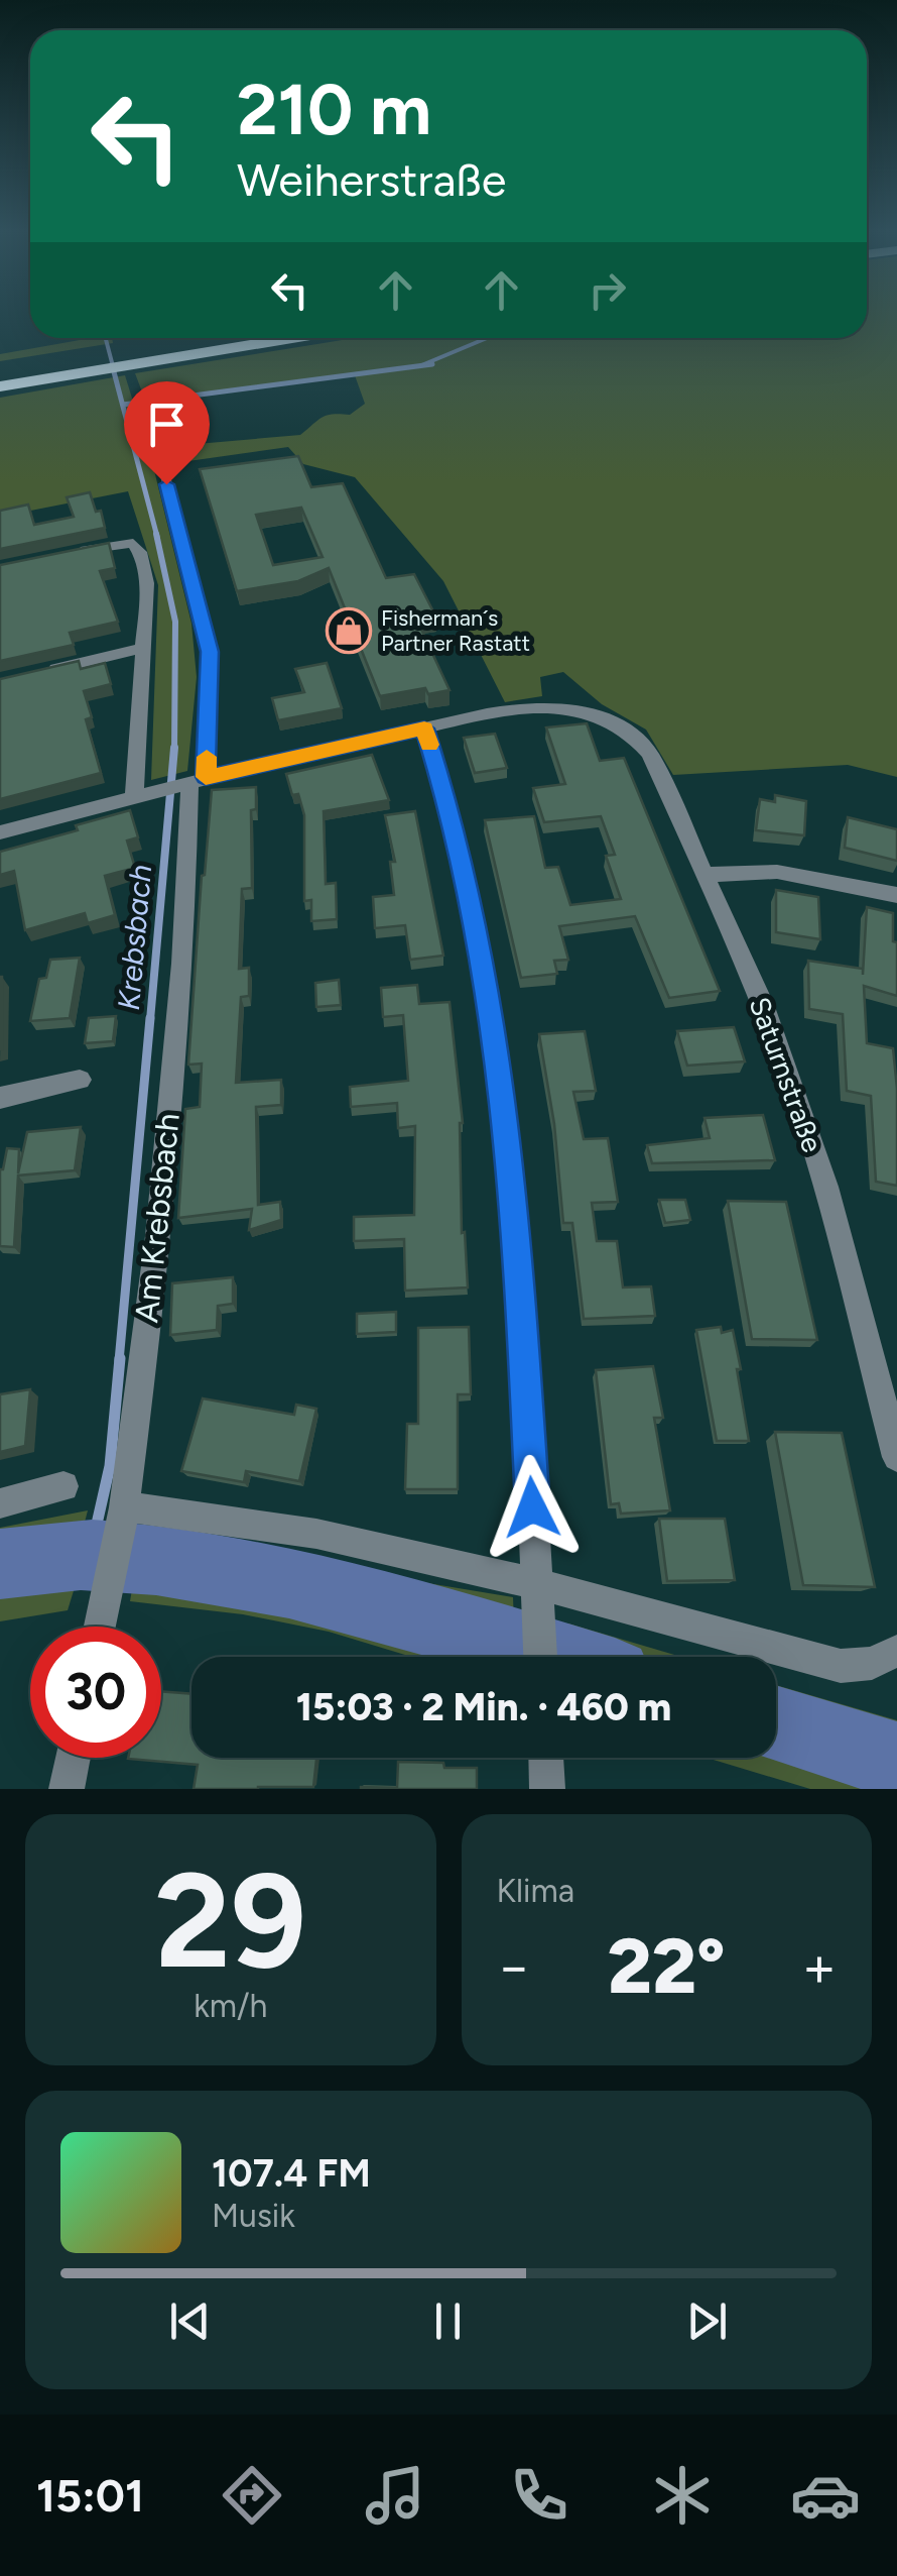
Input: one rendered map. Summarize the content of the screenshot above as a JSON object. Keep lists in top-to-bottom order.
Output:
{
  "streets": {
    "street": ["Saturnstraße", "Am Krebsbach"]
  },
  "water": ["Krebsbach"],
  "places": {
    "shop": ["Fisherman´s Partner Rastatt"]
  },
  "page": {
    "turn": ["210 m", "Weiherstraße"],
    "limit": "30",
    "trip": "15:03 · 2 Min. · 460 m",
    "tile": [
      ["29", "km/h"],
      "Klima"
    ],
    "heat": ["−", "22°", "+"],
    "song": ["107.4 FM", "Musik"],
    "tabs": "15:01"
  }
}
